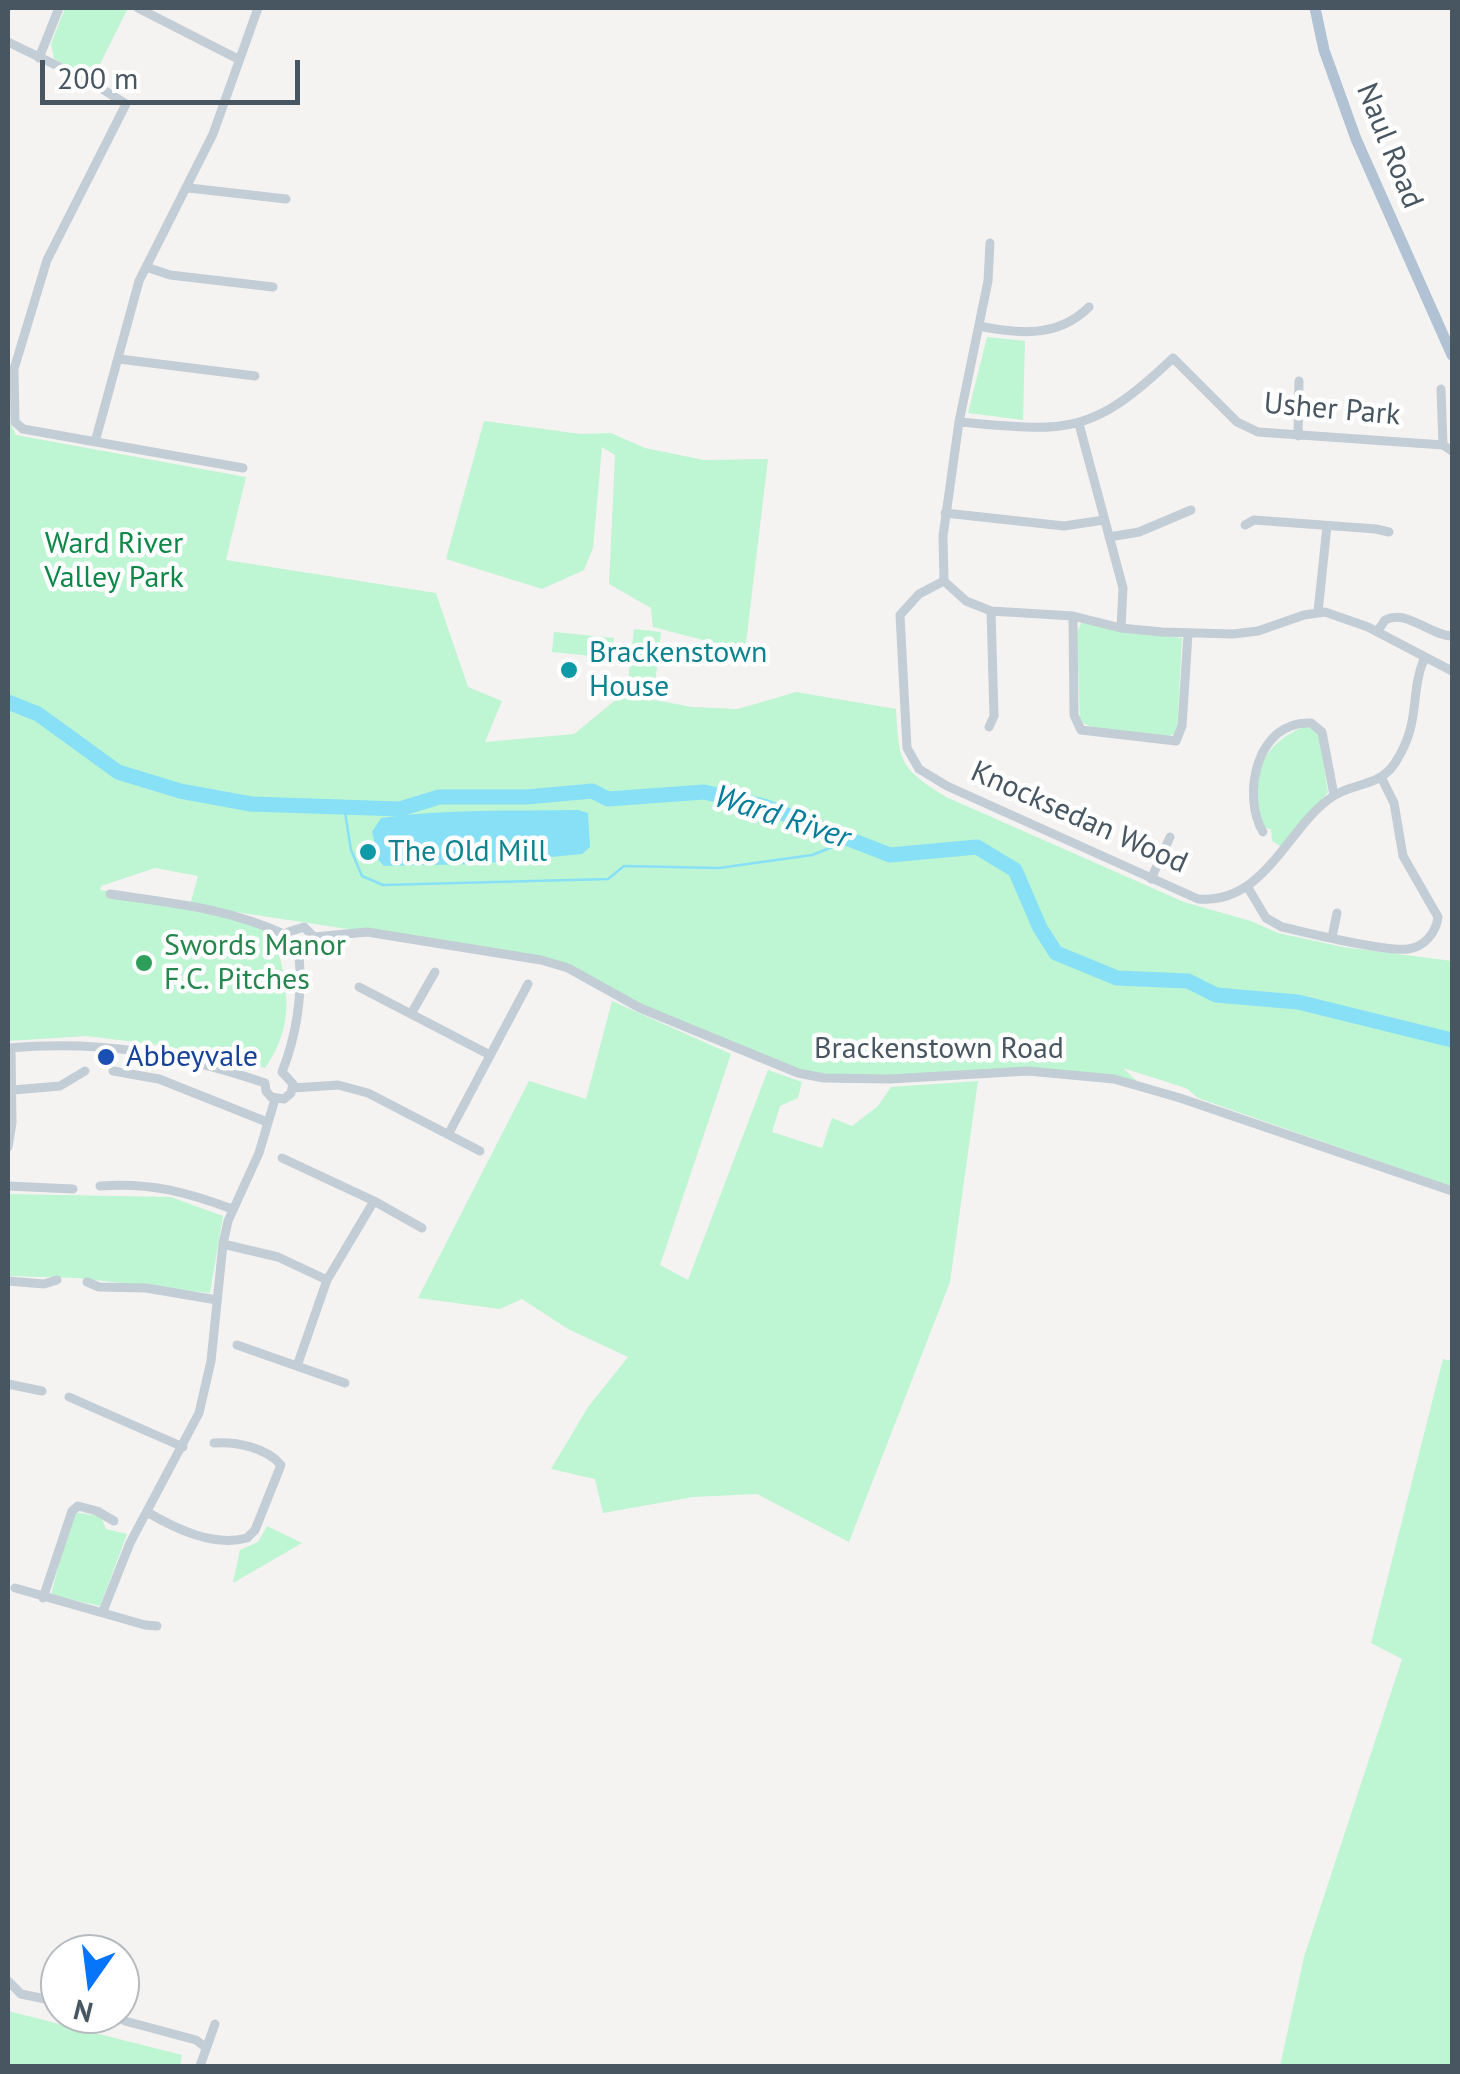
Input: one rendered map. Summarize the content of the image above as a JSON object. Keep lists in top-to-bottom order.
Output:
{
  "streets": {
    "main road": ["Naul Road"],
    "street": ["Usher Park", "Knocksedan Wood", "Brackenstown Road"]
  },
  "water": ["Ward River"],
  "parks": ["Ward River Valley Park"],
  "places": [
    "Brackenstown House",
    "The Old Mill",
    "Swords Manor F.C. Pitches",
    "Abbeyvale"
  ],
  "scale_bar": "200 m",
  "north": "bottom"
}
